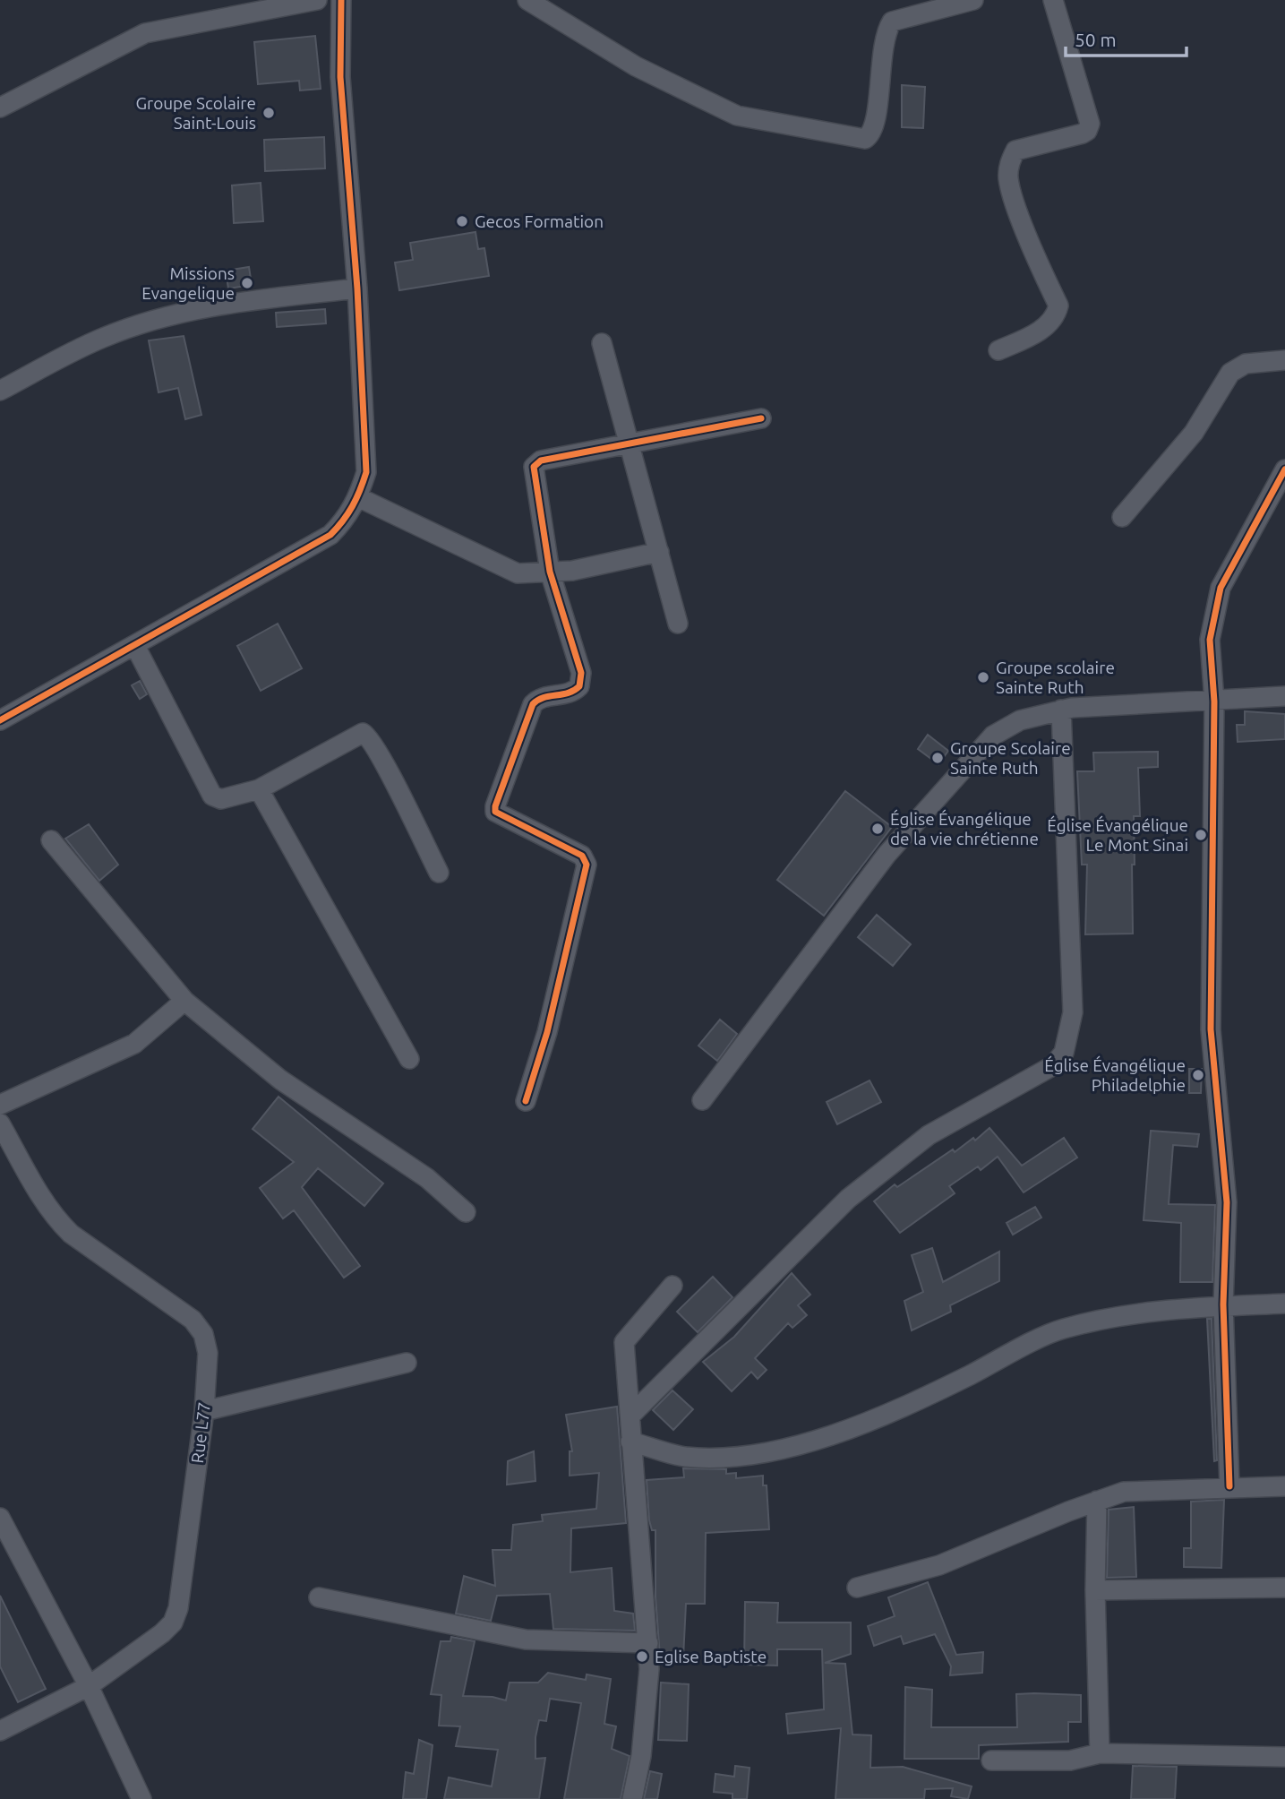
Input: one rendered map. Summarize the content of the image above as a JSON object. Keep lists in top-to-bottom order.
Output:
{
  "streets": {
    "street": ["Rue L77"]
  },
  "places": [
    "Groupe Scolaire Saint-Louis",
    "Gecos Formation",
    "Missions Evangelique",
    "Groupe scolaire Sainte Ruth",
    "Groupe Scolaire Sainte Ruth",
    "Église Évangélique de la vie chrétienne",
    "Église Évangélique Le Mont Sinai",
    "Église Évangélique Philadelphie",
    "Eglise Baptiste"
  ],
  "scale_bar": "50 m"
}
